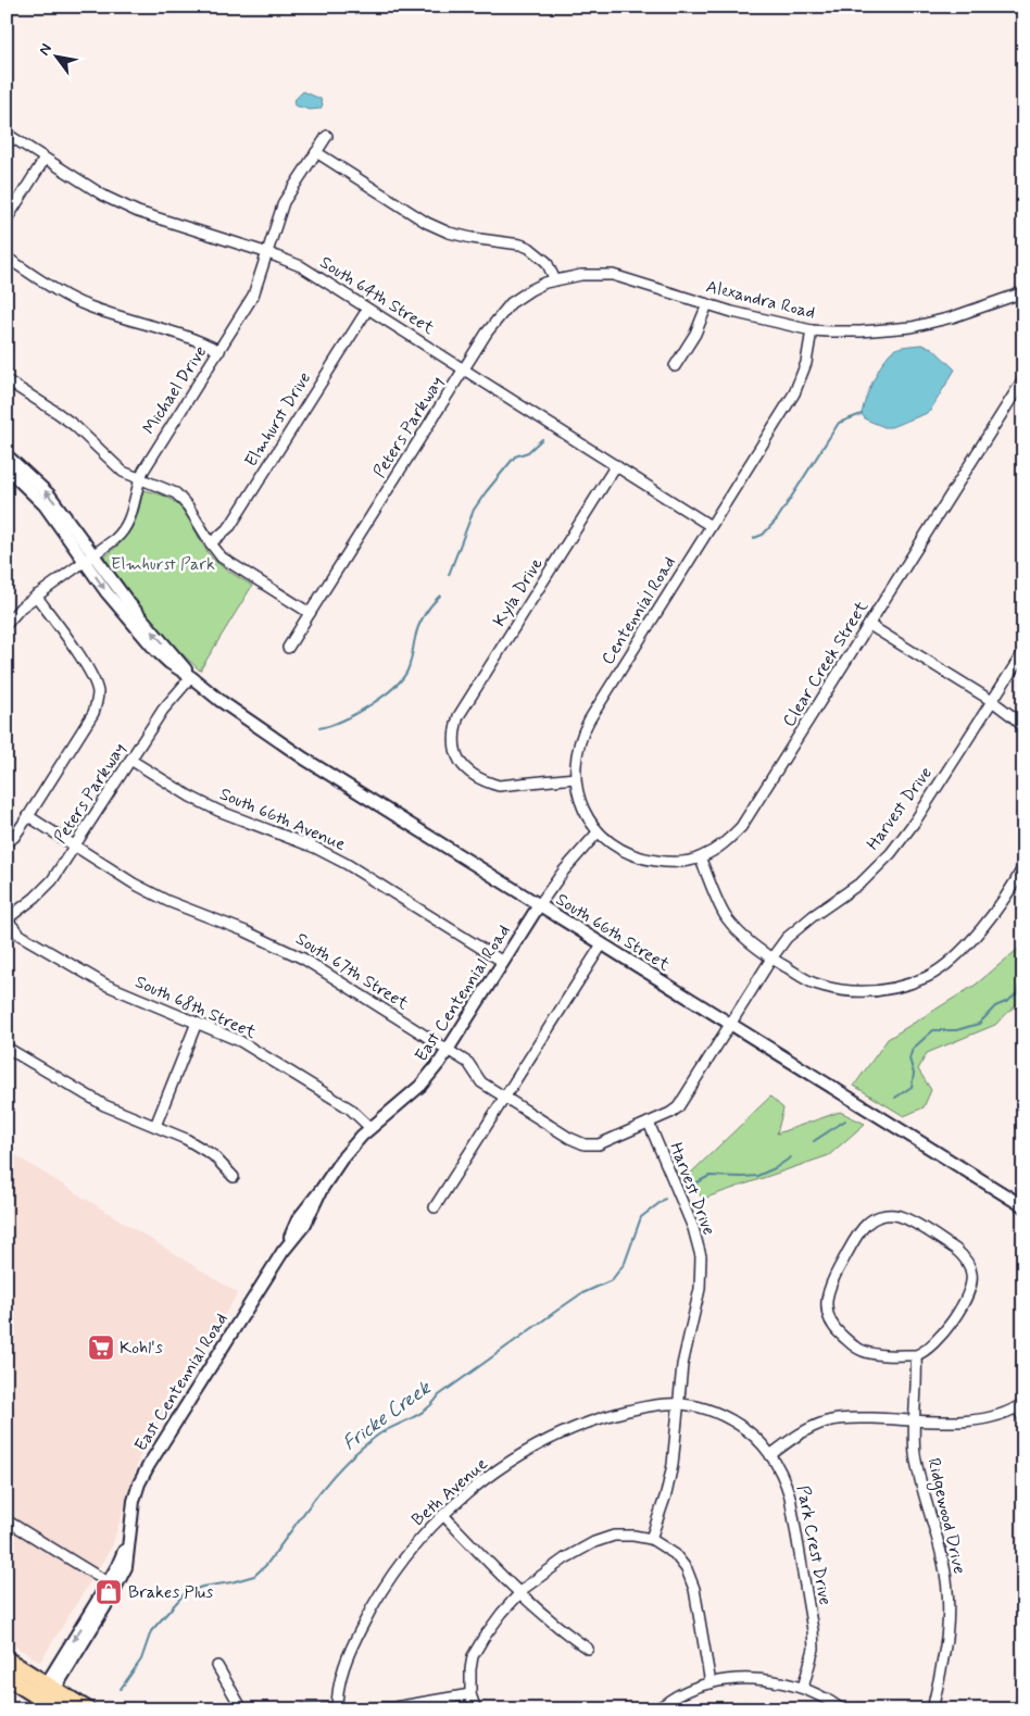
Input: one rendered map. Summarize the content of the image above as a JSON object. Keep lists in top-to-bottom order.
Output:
{
  "streets": {
    "street": [
      "South 64th Street",
      "Alexandra Road",
      "Michael Drive",
      "Elmhurst Drive",
      "Peters Parkway",
      "Kyla Drive",
      "Centennial Road",
      "Clear Creek Street",
      "Harvest Drive",
      "South 66th Avenue",
      "South 66th Street",
      "South 67th Street",
      "East Centennial Road",
      "South 68th Street",
      "Beth Avenue",
      "Ridgewood Drive",
      "Park Crest Drive"
    ]
  },
  "crossings": [
    ["South 64th Street", "Michael Drive"],
    ["South 64th Street", "Elmhurst Drive"],
    ["South 64th Street", "Peters Parkway"],
    ["South 64th Street", "Kyla Drive"],
    ["South 64th Street", "Centennial Road"],
    ["Alexandra Road", "Peters Parkway"],
    ["Alexandra Road", "Centennial Road"],
    ["Michael Drive", "South 66th Street"],
    ["Peters Parkway", "South 66th Avenue"],
    ["Peters Parkway", "South 66th Street"],
    ["Peters Parkway", "South 67th Street"],
    ["Peters Parkway", "South 68th Street"],
    ["Kyla Drive", "Centennial Road"],
    ["Centennial Road", "Clear Creek Street"],
    ["Harvest Drive", "South 66th Street"],
    ["Harvest Drive", "South 67th Street"],
    ["Harvest Drive", "Beth Avenue"],
    ["Harvest Drive", "Park Crest Drive"],
    ["South 66th Avenue", "East Centennial Road"],
    ["South 66th Street", "East Centennial Road"],
    ["South 67th Street", "East Centennial Road"],
    ["East Centennial Road", "South 68th Street"],
    ["Beth Avenue", "Park Crest Drive"]
  ],
  "water": ["Fricke Creek"],
  "parks": ["Elmhurst Park"],
  "places": {
    "supermarket": ["Kohl's"],
    "shop": ["Brakes Plus"]
  },
  "north": "top left"
}
